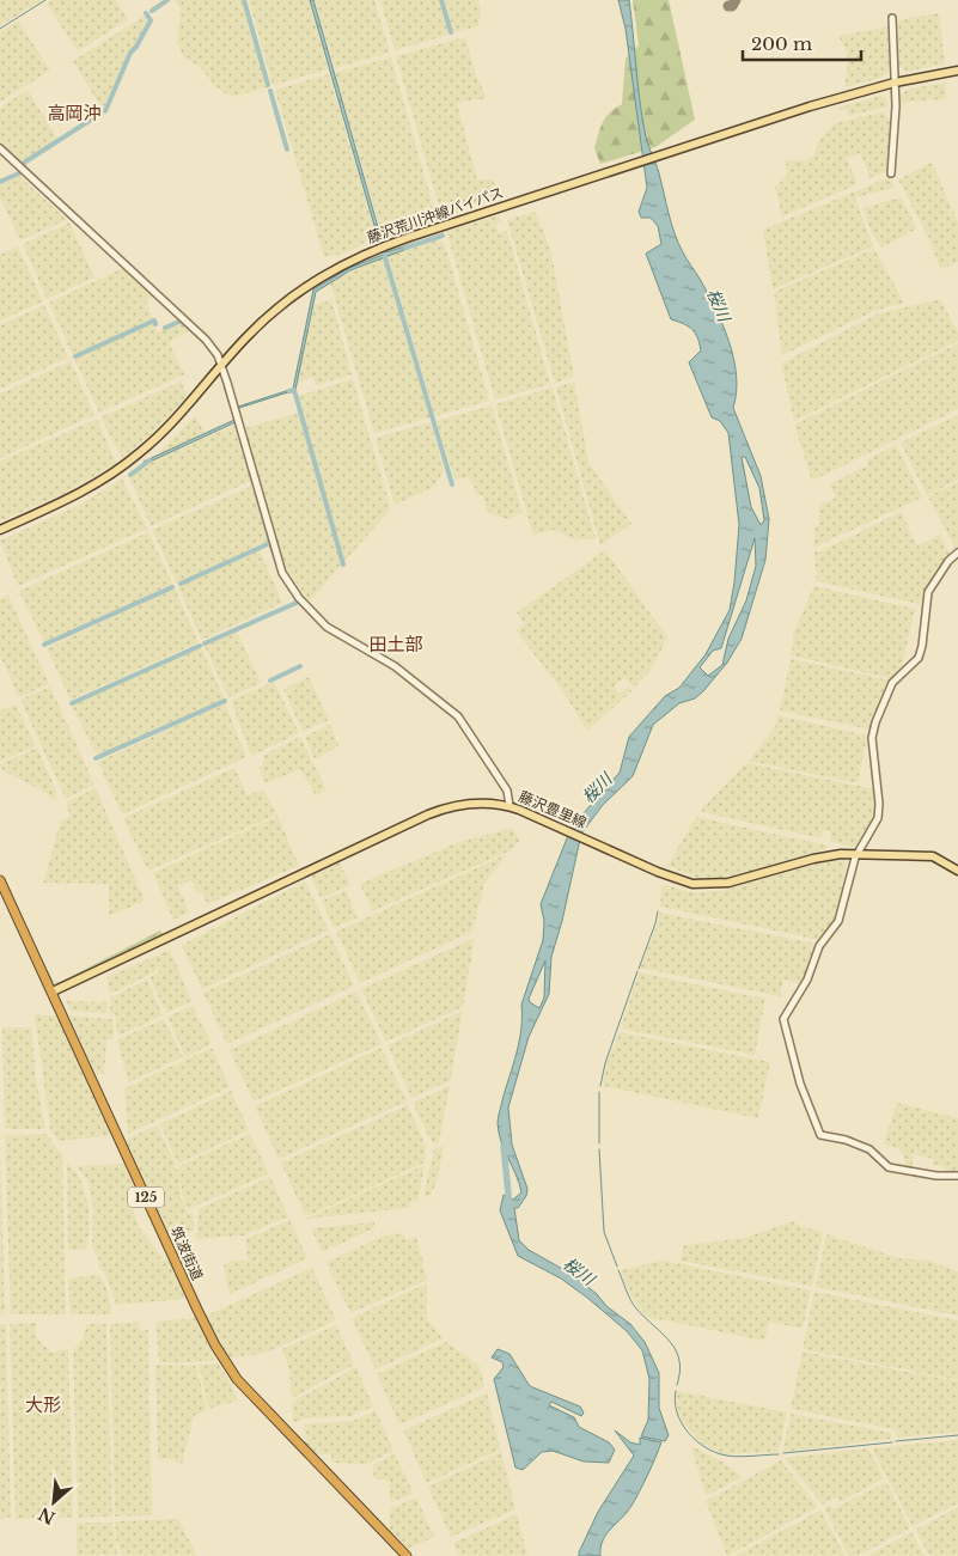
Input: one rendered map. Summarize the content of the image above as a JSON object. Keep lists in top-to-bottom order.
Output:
{
  "streets": {
    "highway": ["125", "筑波街道"],
    "main road": ["藤沢荒川沖線バイパス", "藤沢豊里線"]
  },
  "crossings": [
    ["藤沢豊里線", "筑波街道"]
  ],
  "districts": ["高岡沖", "田土部", "大形"],
  "water": ["桜川"],
  "scale_bar": "200 m",
  "north": "bottom left"
}
